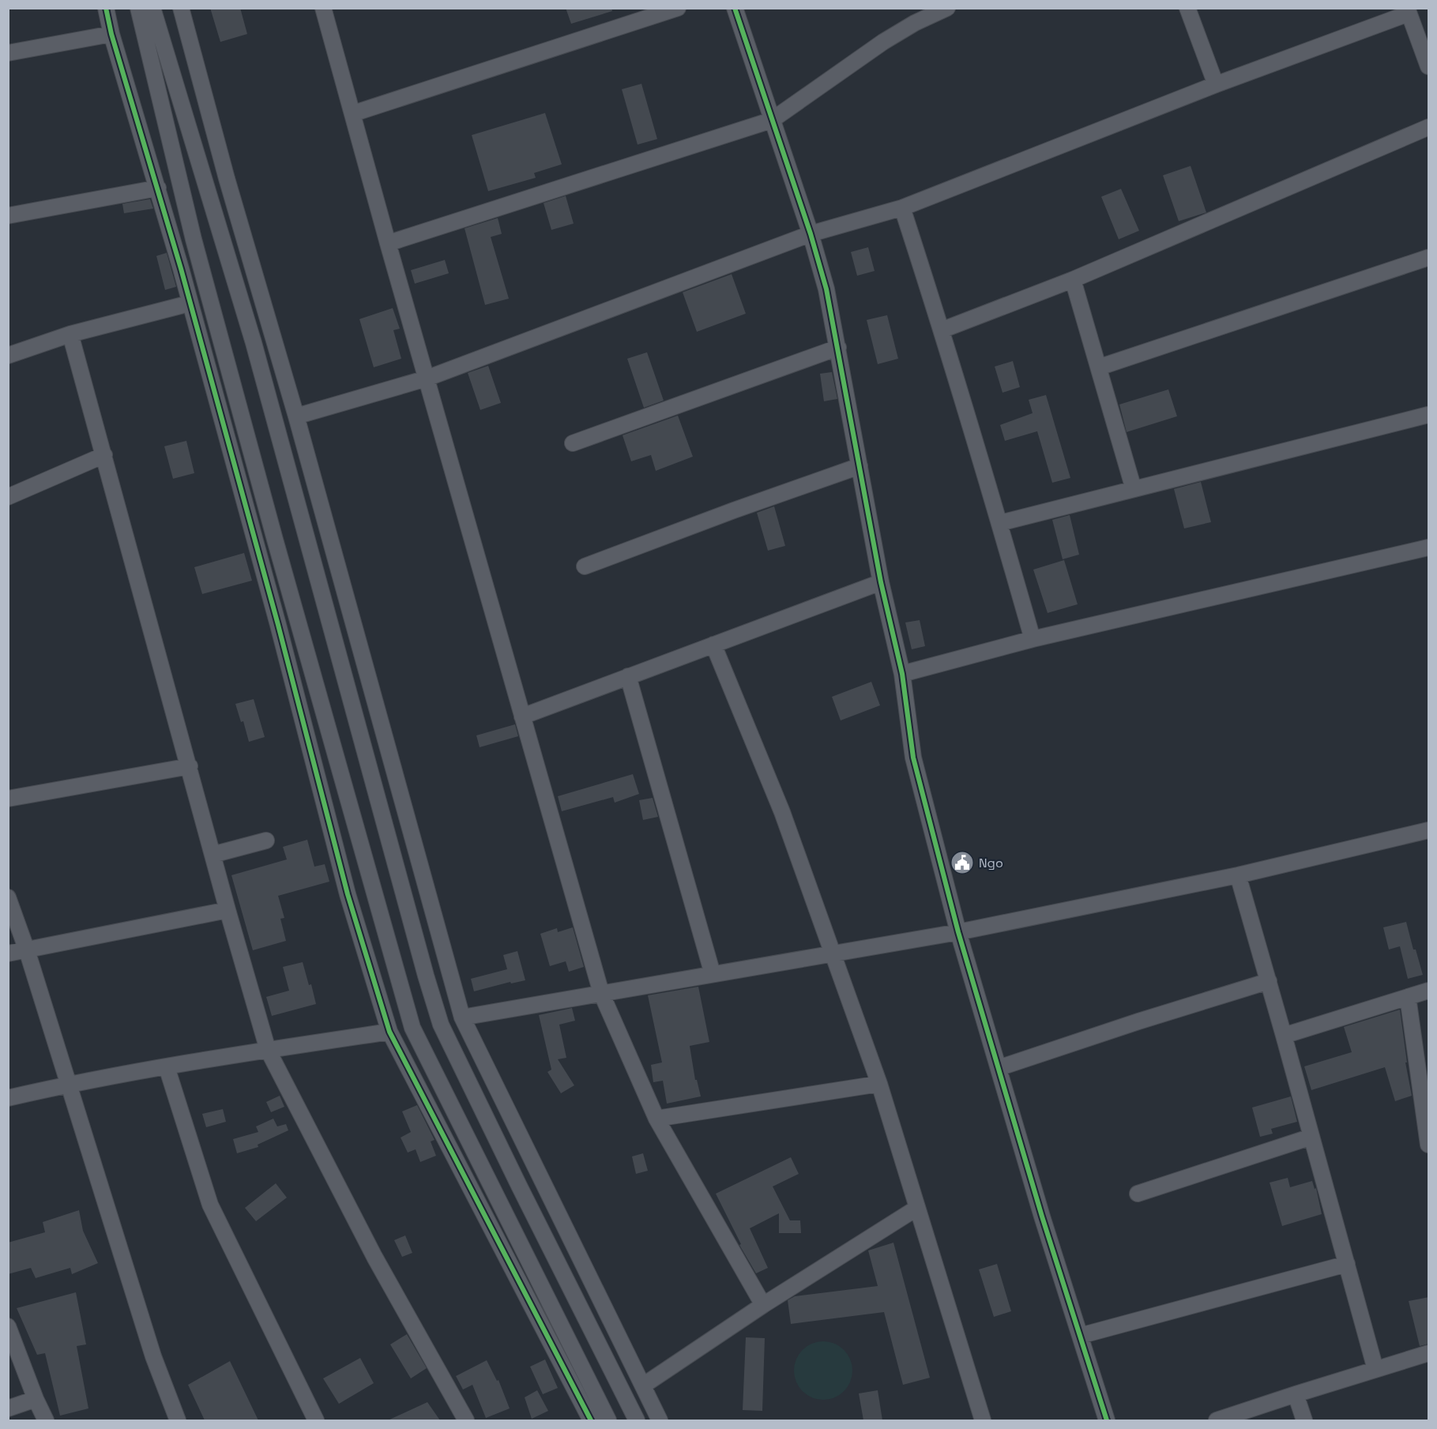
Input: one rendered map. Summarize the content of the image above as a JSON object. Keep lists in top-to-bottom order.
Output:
{
  "places": {
    "public building": ["Ngo"]
  }
}
